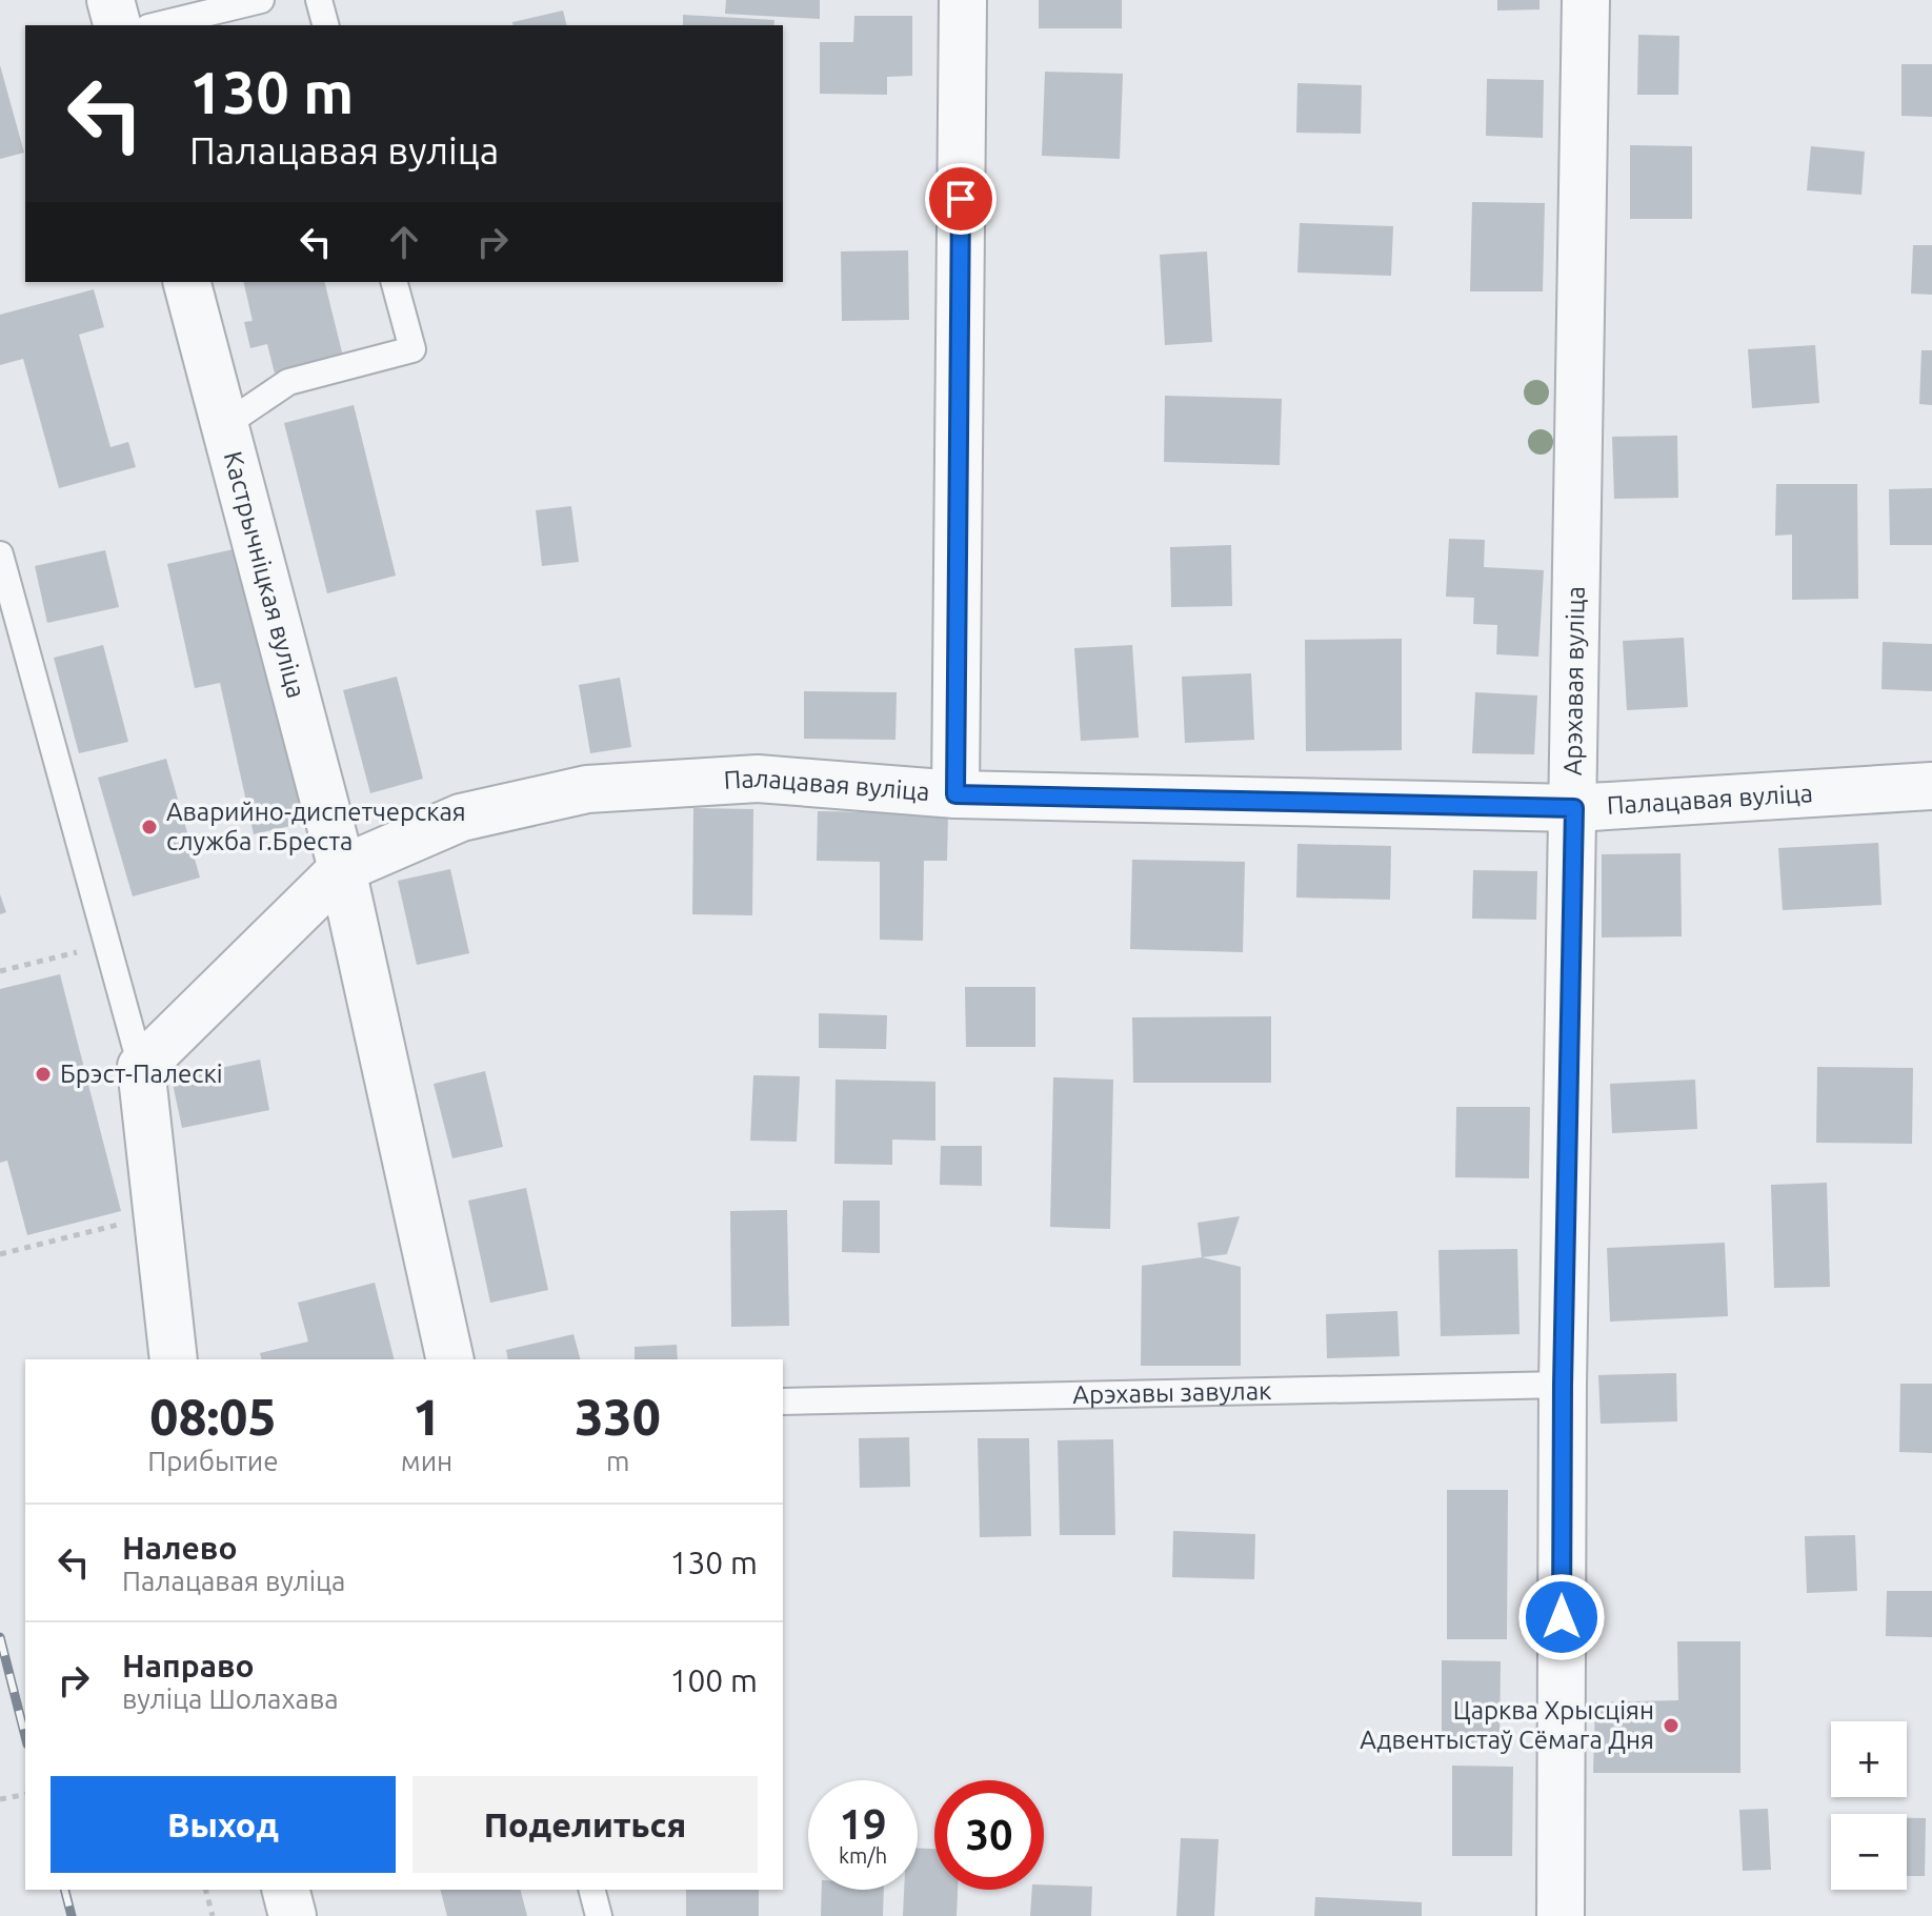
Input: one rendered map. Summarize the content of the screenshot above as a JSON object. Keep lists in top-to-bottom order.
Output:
{
  "streets": {
    "street": ["Кастрычніцкая вуліца", "Арэхавая вуліца", "Палацавая вуліца"],
    "lane": ["Арэхавы завулак"]
  },
  "crossings": [
    ["Кастрычніцкая вуліца", "Палацавая вуліца"],
    ["Арэхавая вуліца", "Палацавая вуліца"],
    ["Арэхавая вуліца", "Арэхавы завулак"]
  ],
  "places": ["Аварийно-диспетчерская служба г.Бреста", "Брэст-Палескі", "Царква Хрысціян Адвентыстаў Сёмага Дня"],
  "page": {
    "turn": ["130 m", "Палацавая вуліца"],
    "eta": [
      "08:05",
      "Прибытие",
      "1",
      "мин",
      "330",
      "m"
    ],
    "list": [
      {
        "name": "Налево",
        "note": "Палацавая вуліца",
        "value": "130 m"
      },
      {
        "name": "Направо",
        "note": "вуліца Шолахава",
        "value": "100 m"
      }
    ],
    "map_buttons": ["+", "−"],
    "buttons": ["Выход", "Поделиться"],
    "speed": "19 km/h",
    "limit": "30"
  }
}
